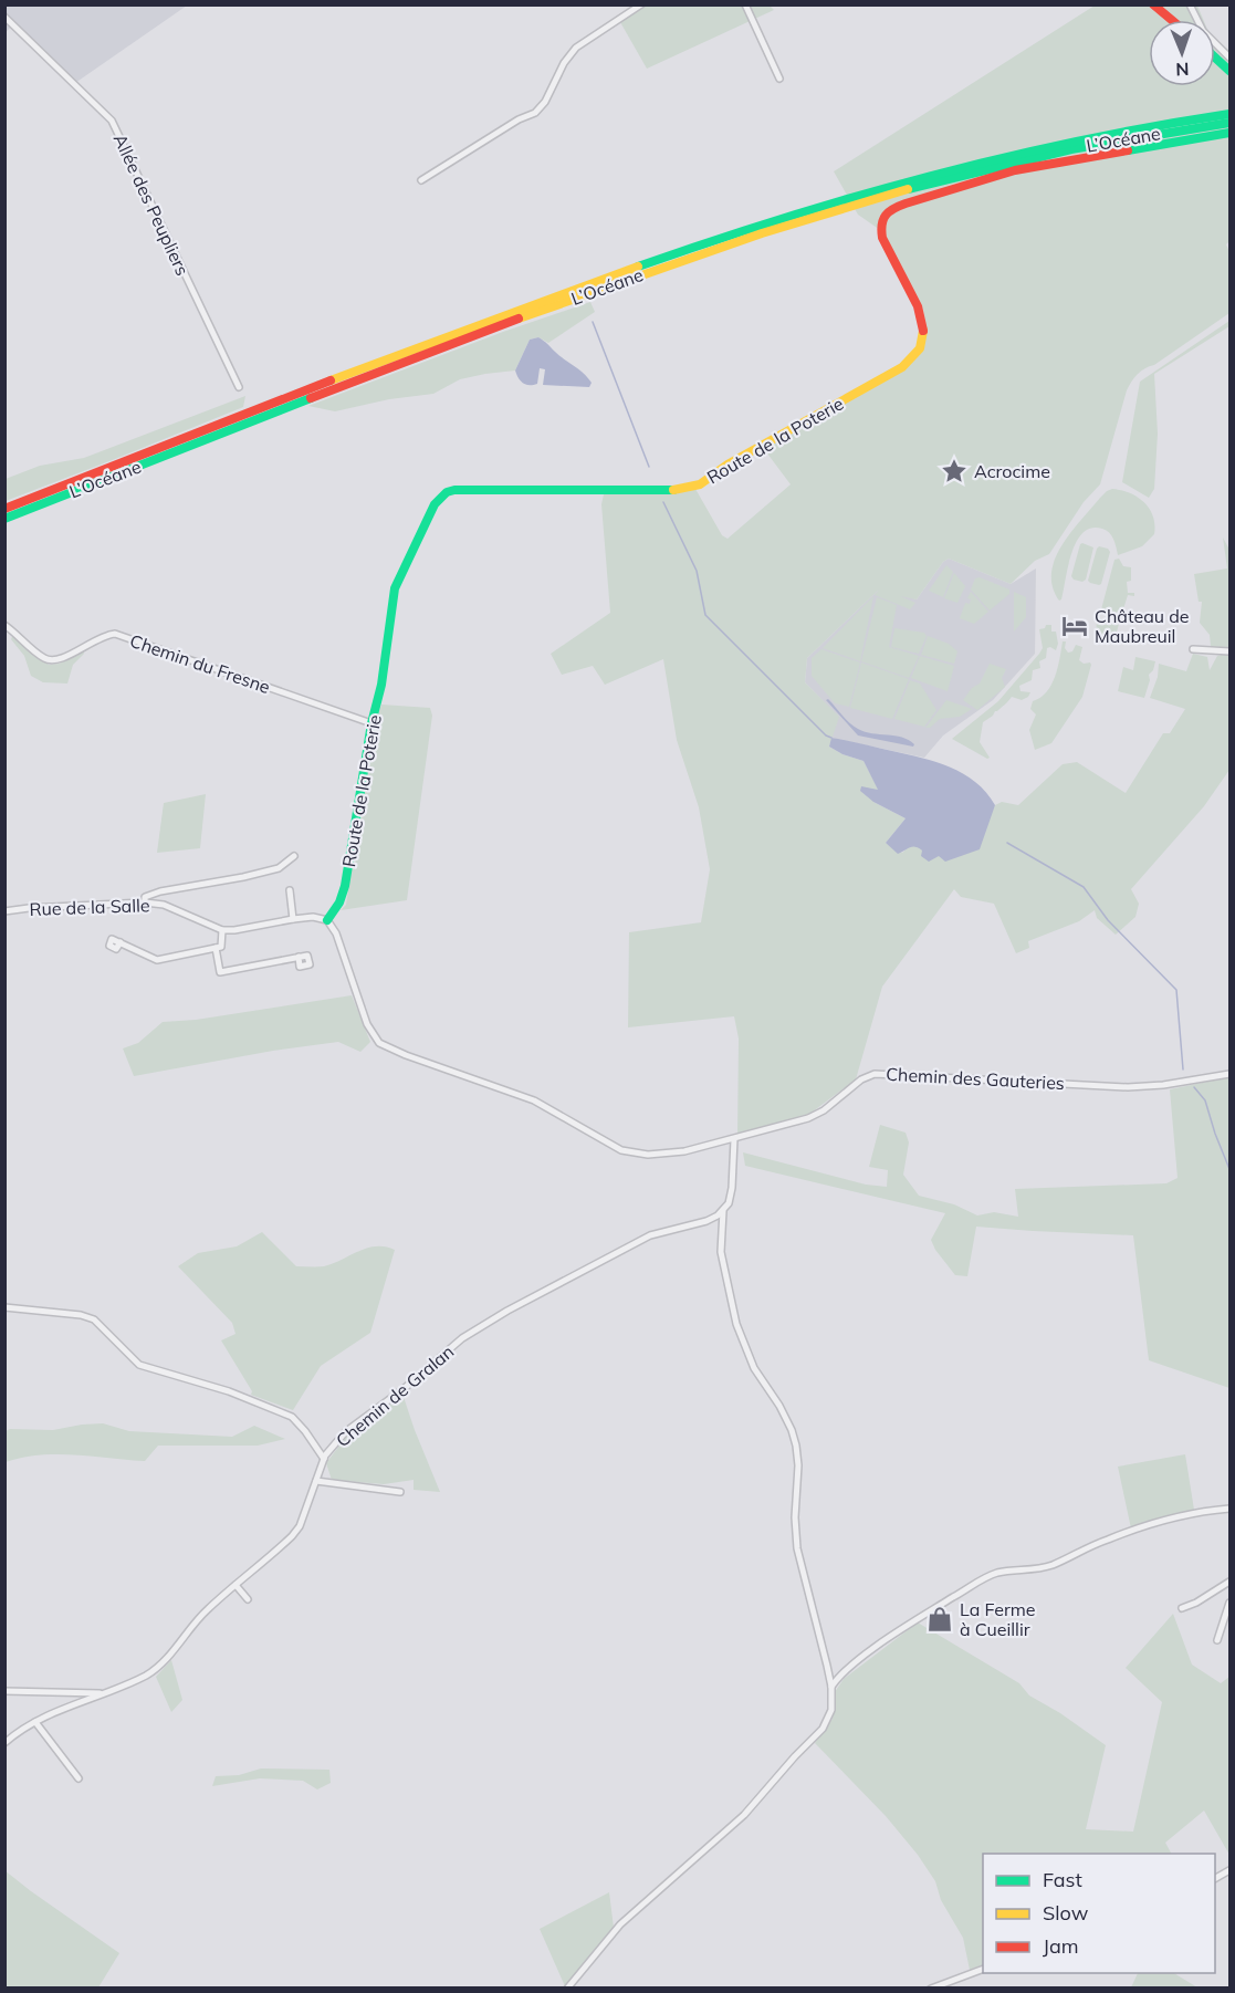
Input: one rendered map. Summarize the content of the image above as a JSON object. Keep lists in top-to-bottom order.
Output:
{
  "streets": {
    "main road": ["L’Océane", "Route de la Poterie"],
    "street": [
      "Allée des Peupliers",
      "Chemin du Fresne",
      "Rue de la Salle",
      "Chemin des Gauteries",
      "Chemin de Gralan"
    ]
  },
  "crossings": [
    ["Route de la Poterie", "Chemin du Fresne"],
    ["Route de la Poterie", "Rue de la Salle"],
    ["Route de la Poterie", "Chemin des Gauteries"],
    ["Rue de la Salle", "Chemin des Gauteries"]
  ],
  "places": {
    "place": ["Acrocime"],
    "hotel": ["Château de Maubreuil"],
    "shop": ["La Ferme à Cueillir"]
  },
  "legend": ["Fast", "Slow", "Jam"],
  "north": "bottom"
}
